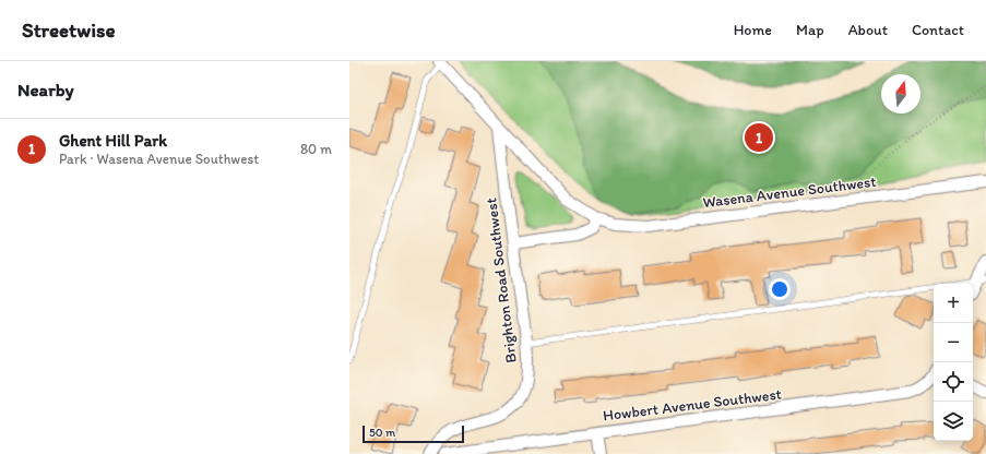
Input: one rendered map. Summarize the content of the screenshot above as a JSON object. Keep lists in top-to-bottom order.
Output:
{
  "streets": {
    "street": ["Wasena Avenue Southwest", "Brighton Road Southwest", "Howbert Avenue Southwest"]
  },
  "crossings": [
    ["Wasena Avenue Southwest", "Brighton Road Southwest"]
  ],
  "scale_bar": "50 m",
  "north": "top",
  "page": {
    "header": "Streetwise",
    "nav": [
      "Home",
      "Map",
      "About",
      "Contact"
    ],
    "heading": "Nearby",
    "list": [
      {
        "mark": "1",
        "name": "Ghent Hill Park",
        "note": "Park · Wasena Avenue Southwest",
        "value": "80 m"
      }
    ],
    "pins": "1",
    "map_buttons": ["+", "−"],
    "scale": "50 m"
  }
}
